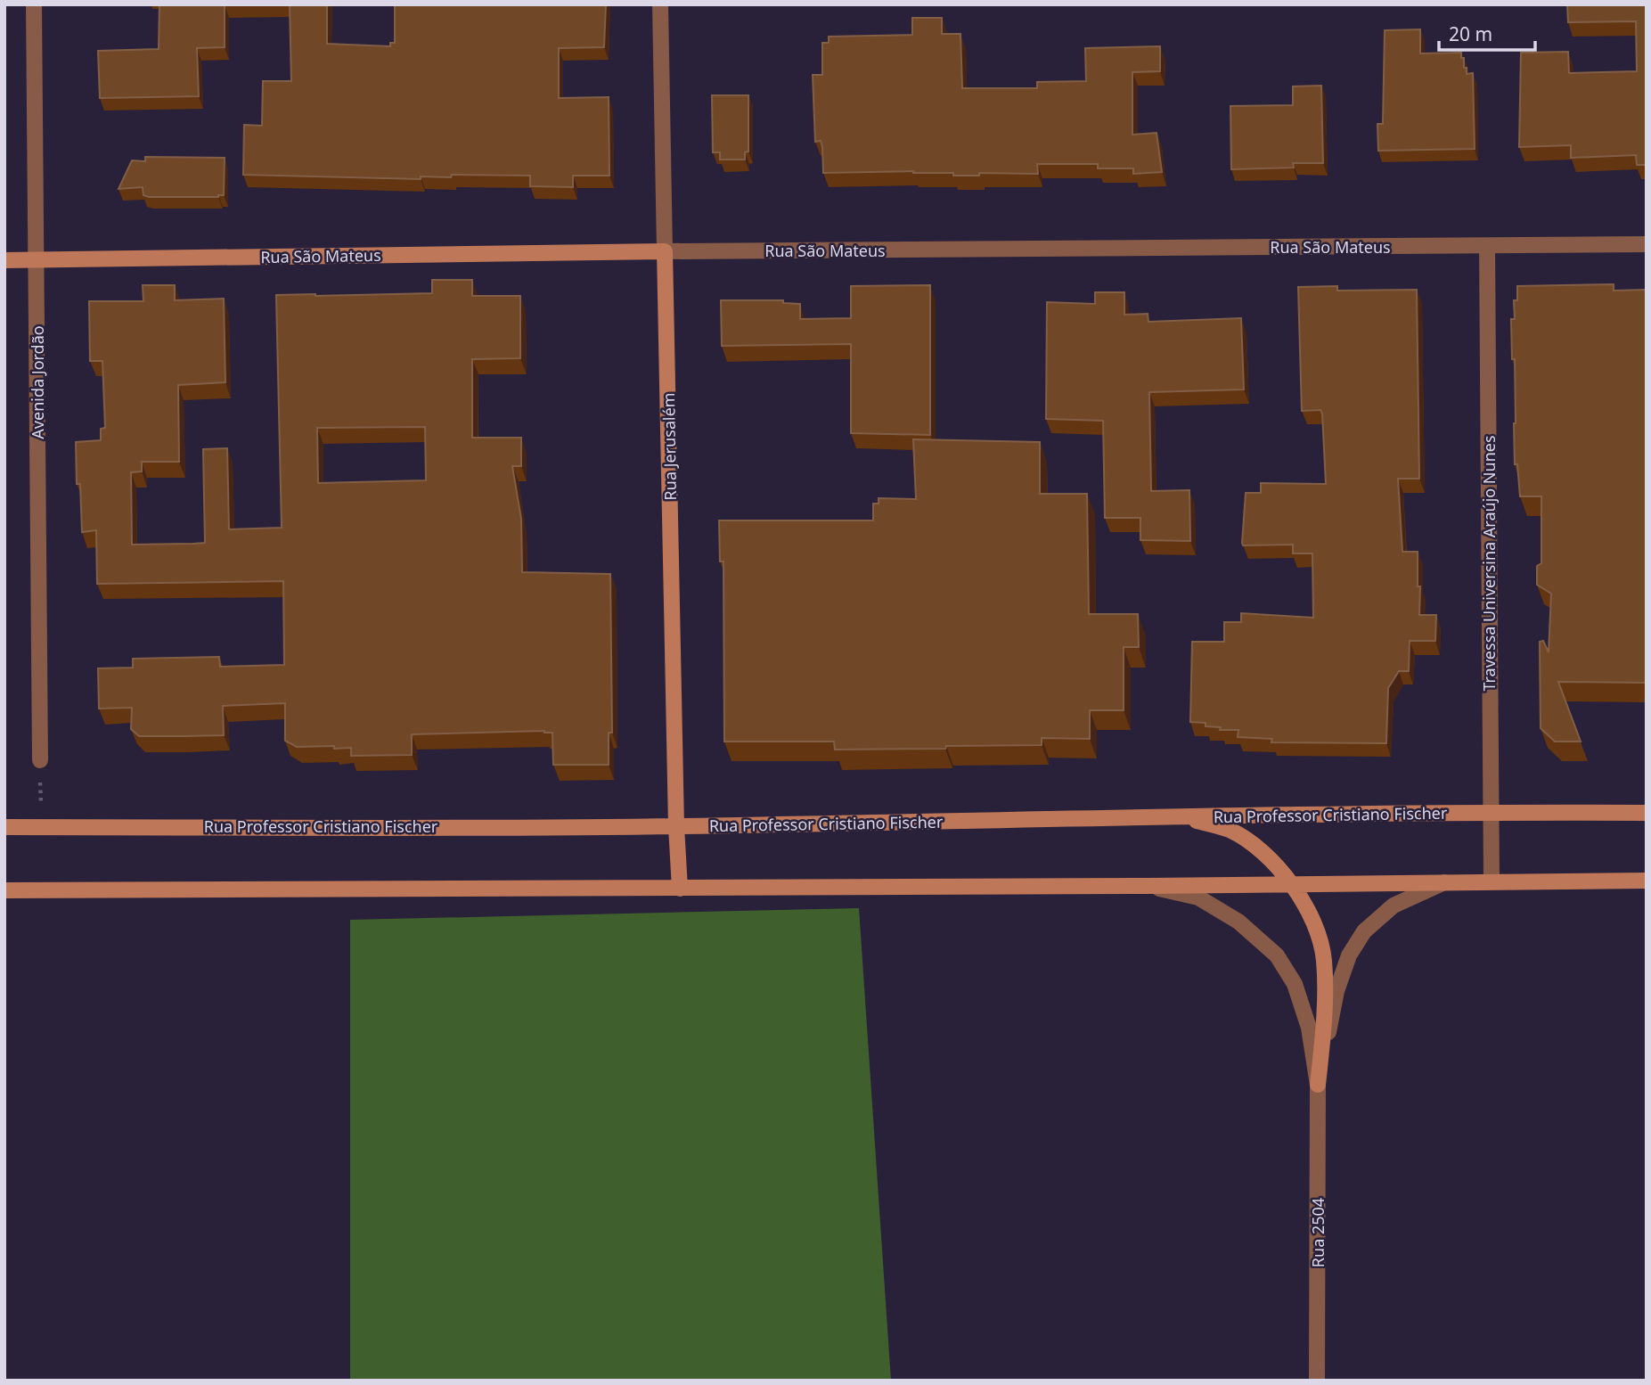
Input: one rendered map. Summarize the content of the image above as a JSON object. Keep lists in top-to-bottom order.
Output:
{
  "streets": {
    "main road": ["Rua São Mateus", "Rua Jerusalém", "Rua Professor Cristiano Fischer"],
    "street": ["Avenida Jordão", "Travessa Universina Araújo Nunes", "Rua 2504"]
  },
  "crossings": [
    ["Rua São Mateus", "Avenida Jordão"],
    ["Rua São Mateus", "Rua Jerusalém"],
    ["Rua São Mateus", "Travessa Universina Araújo Nunes"],
    ["Rua Jerusalém", "Rua Professor Cristiano Fischer"],
    ["Travessa Universina Araújo Nunes", "Rua Professor Cristiano Fischer"]
  ],
  "scale_bar": "20 m"
}
